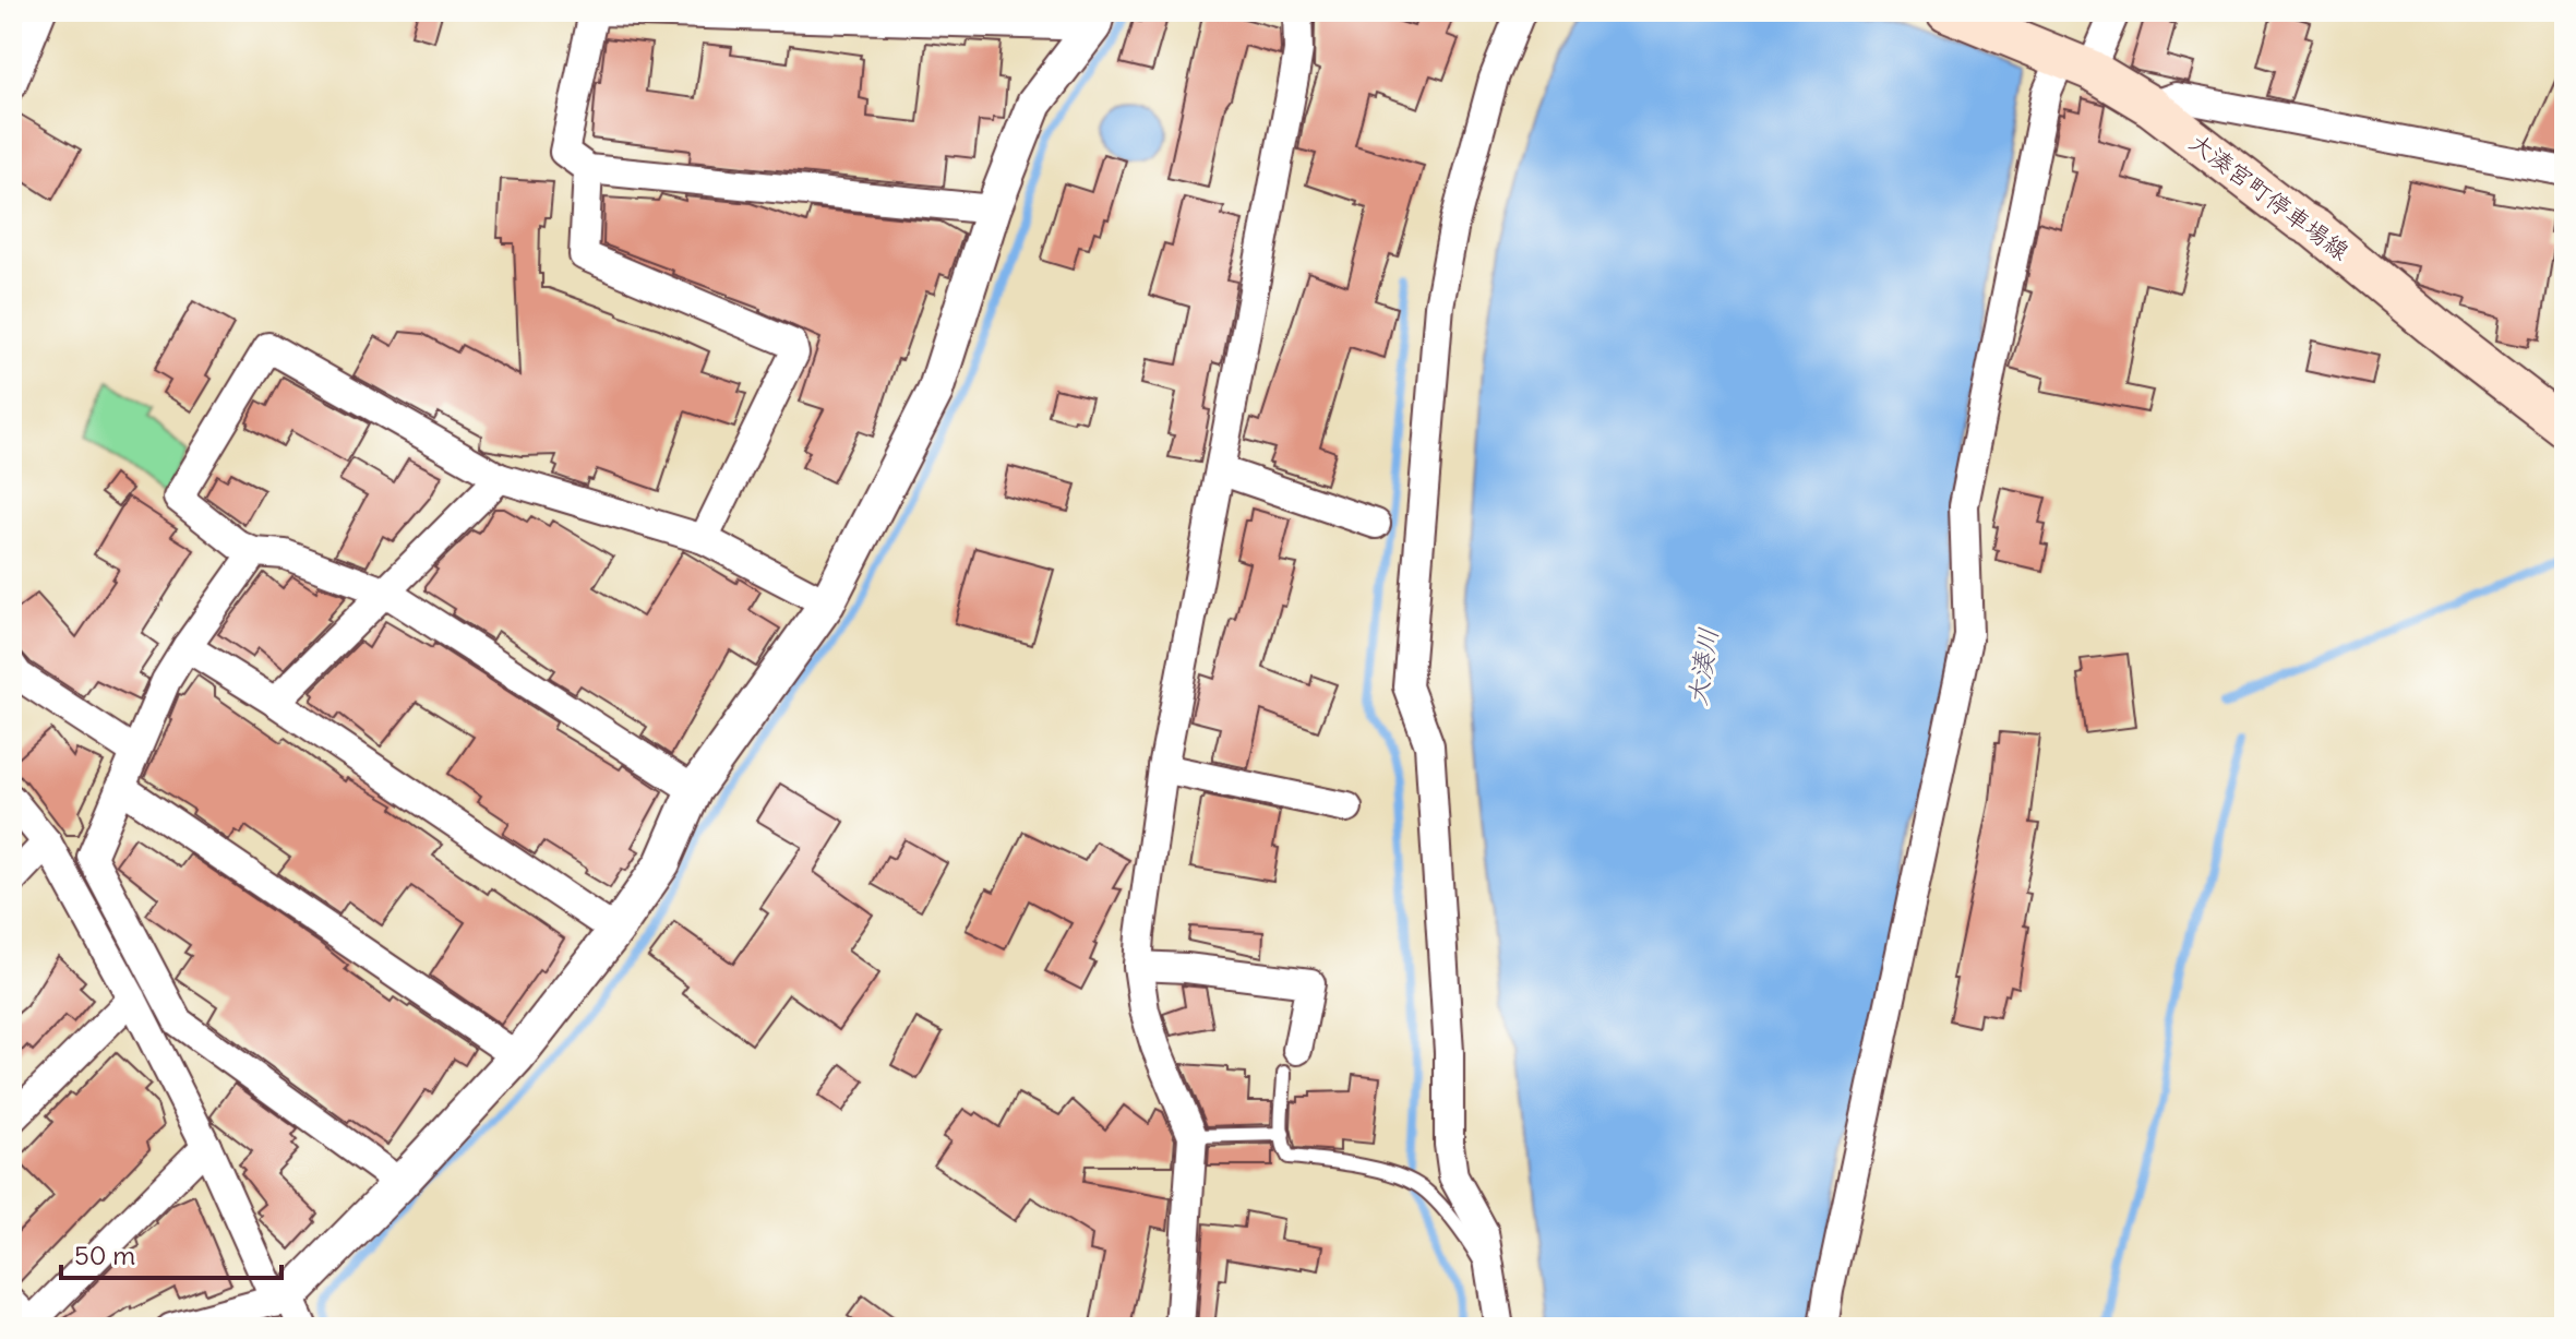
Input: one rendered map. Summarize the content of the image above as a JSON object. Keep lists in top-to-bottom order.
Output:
{
  "streets": {
    "main road": ["大湊宮町停車場線"]
  },
  "water": ["大湊川"],
  "scale_bar": "50 m"
}
